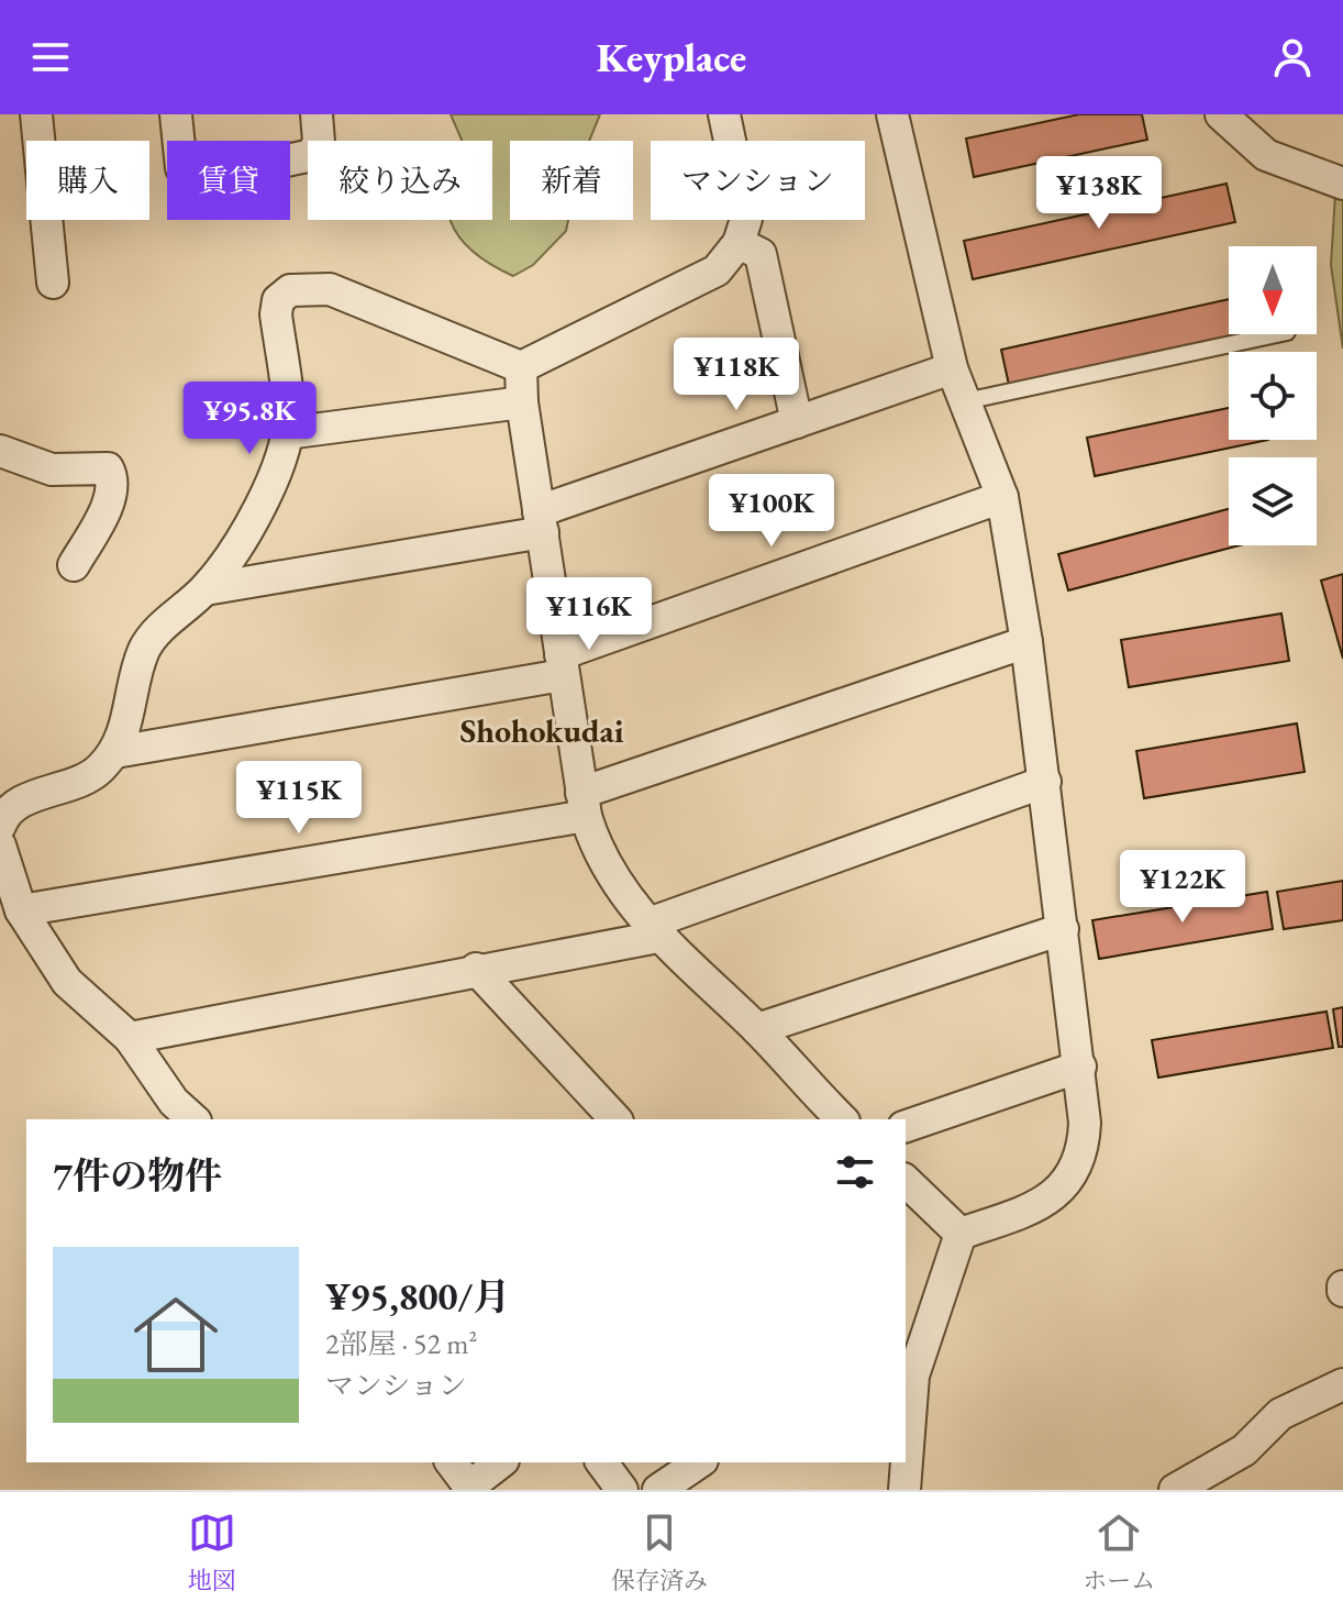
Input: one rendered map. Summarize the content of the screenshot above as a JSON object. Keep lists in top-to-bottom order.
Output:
{
  "districts": ["Shohokudai"],
  "north": "bottom",
  "page": {
    "header": "Keyplace",
    "chip": [
      "購入",
      "賃貸",
      "絞り込み",
      "新着",
      "マンション"
    ],
    "price": [
      "¥138K",
      "¥118K",
      "¥95.8K",
      "¥100K",
      "¥116K",
      "¥115K",
      "¥122K"
    ],
    "heading": "7件の物件",
    "list": [
      {
        "name": "¥95,800/月",
        "note": "2部屋 · 52 m² · マンション"
      }
    ],
    "tabs": ["地図", "保存済み", "ホーム"]
  }
}
